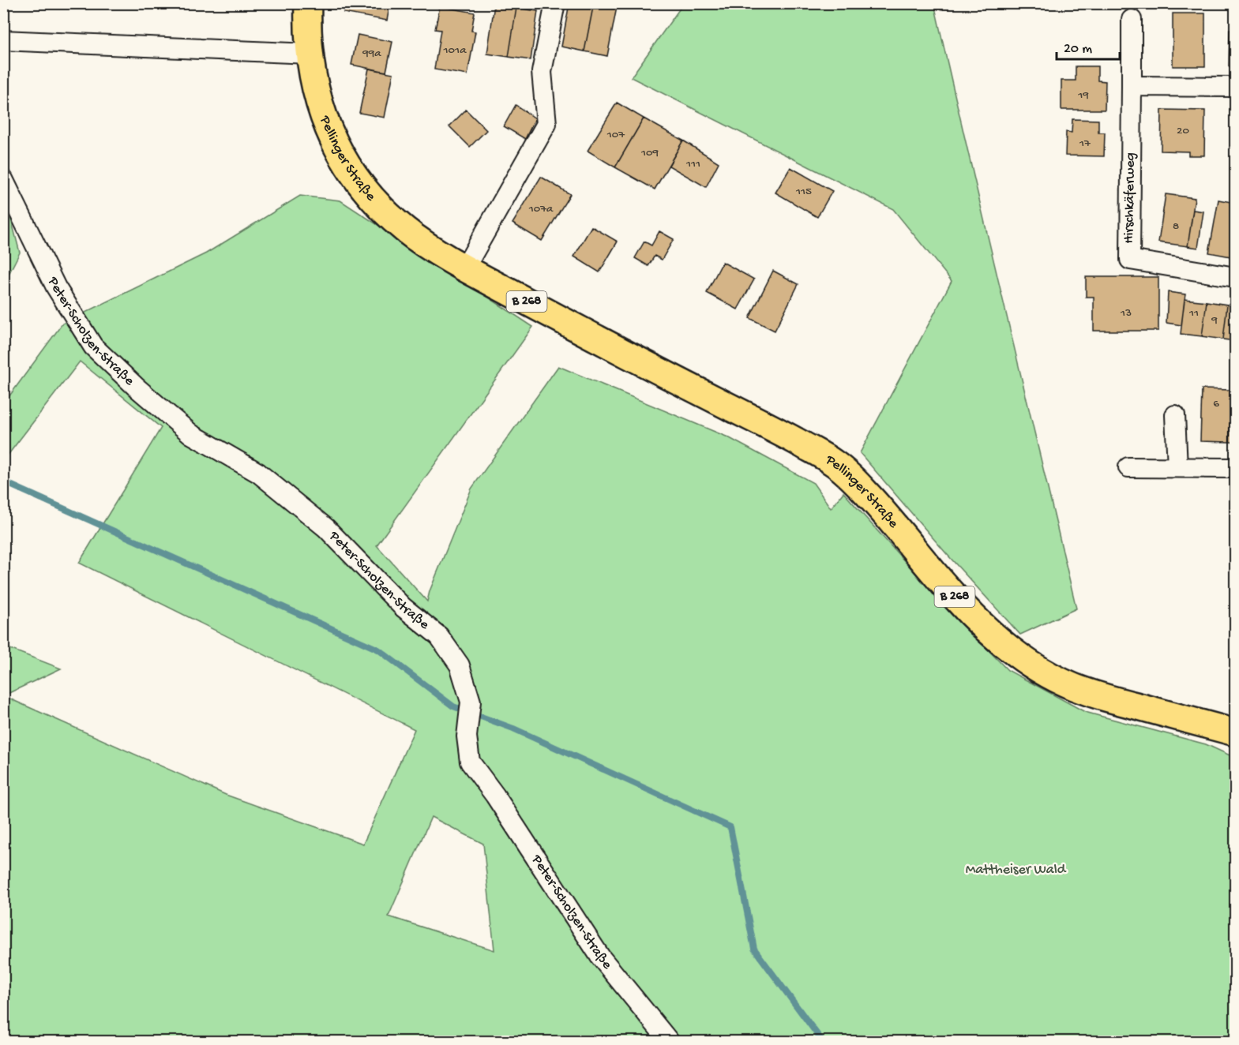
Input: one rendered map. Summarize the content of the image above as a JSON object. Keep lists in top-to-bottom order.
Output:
{
  "streets": {
    "main road": ["Pellinger Straße", "B 268"],
    "street": ["Hirschkäferweg", "Peter-Scholzen-Straße"]
  },
  "parks": ["Mattheiser Wald"],
  "house_numbers": [
    "101a",
    "99a",
    "19",
    "20",
    "107",
    "17",
    "109",
    "111",
    "115",
    "107a",
    "8",
    "13",
    "11",
    "9",
    "6"
  ],
  "scale_bar": "20 m"
}
